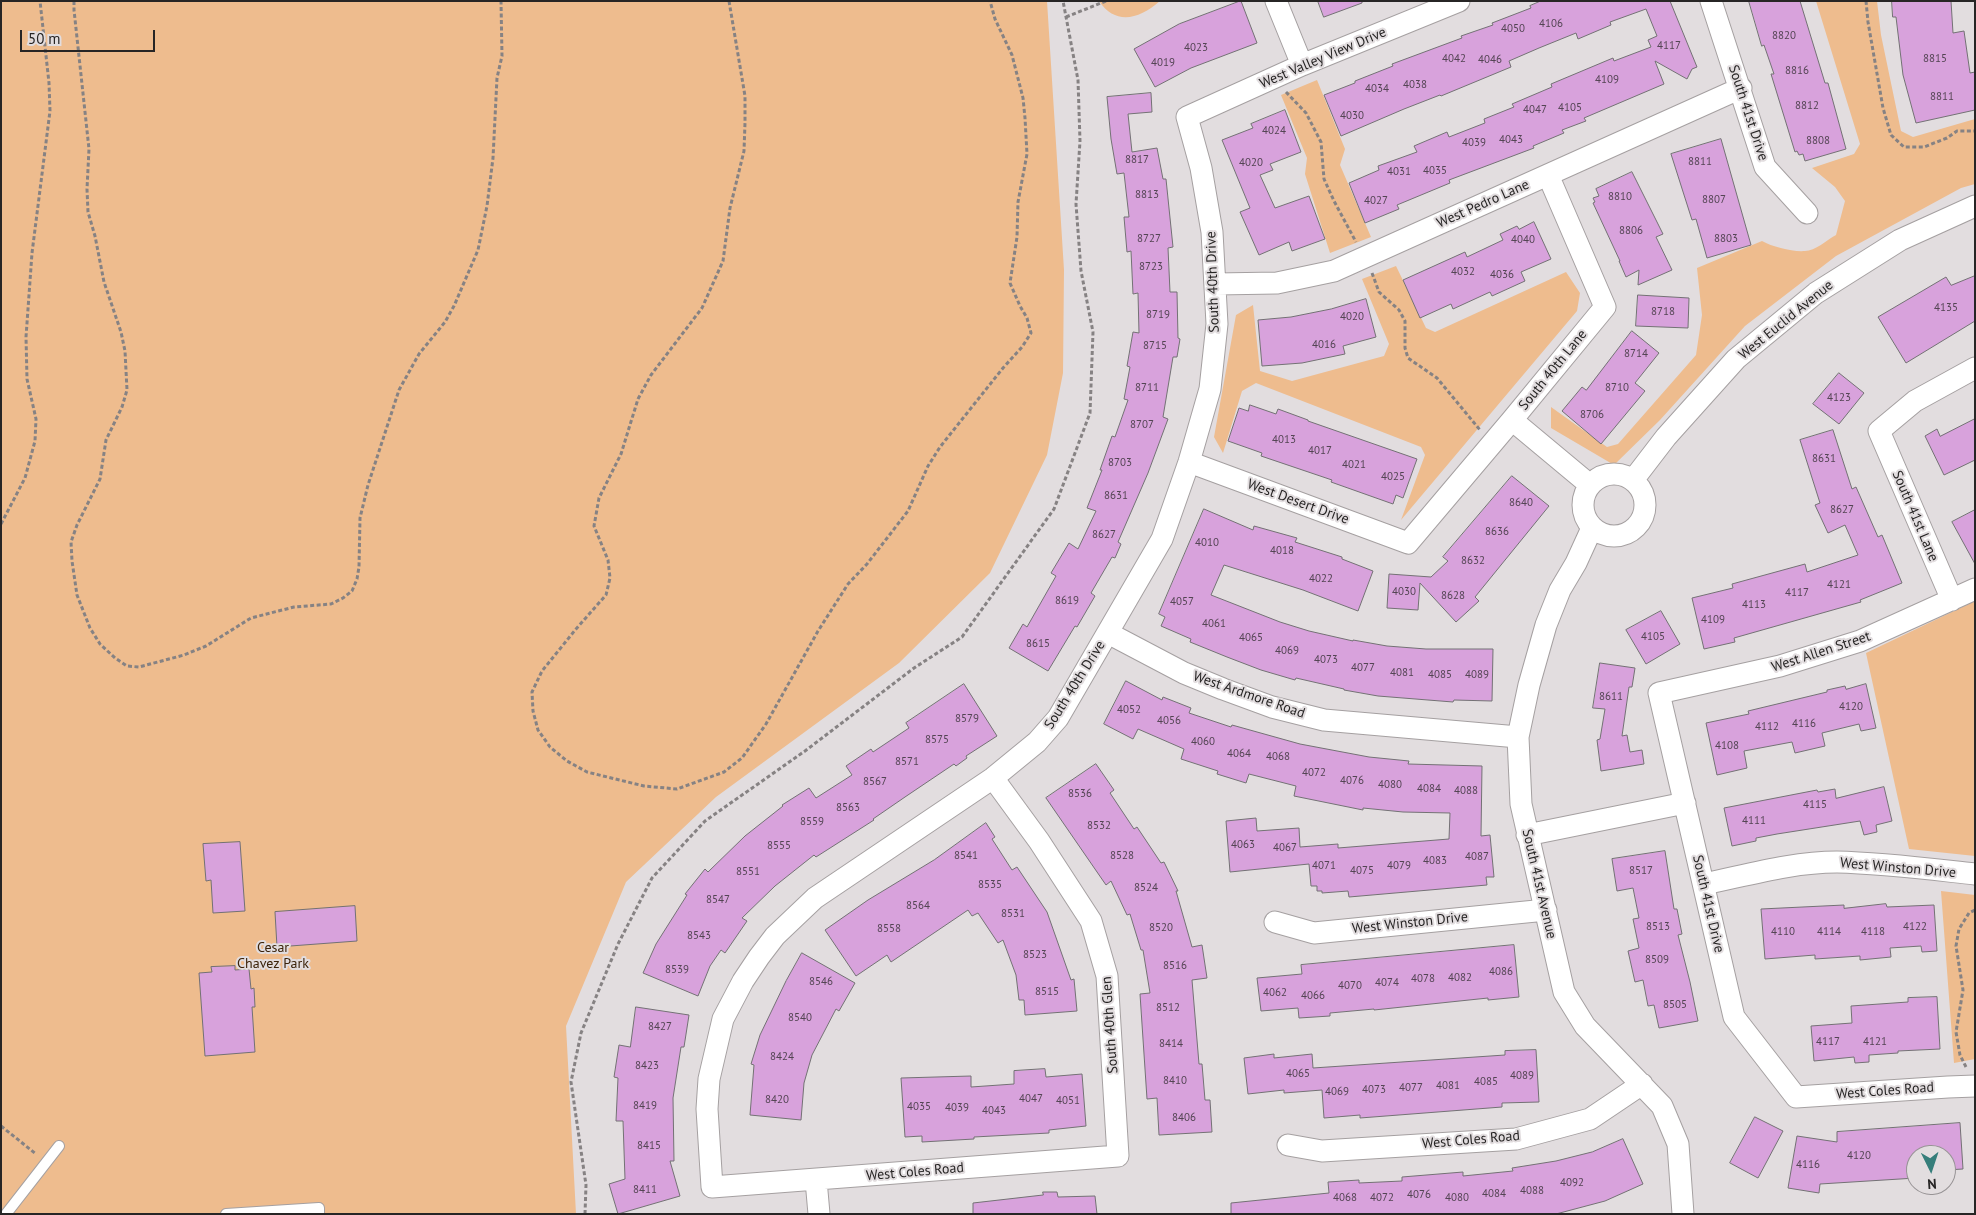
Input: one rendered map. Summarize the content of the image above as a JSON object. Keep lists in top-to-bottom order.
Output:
{
  "streets": {
    "street": [
      "West Valley View Drive",
      "South 41st Drive",
      "West Pedro Lane",
      "South 40th Drive",
      "West Euclid Avenue",
      "South 40th Lane",
      "West Desert Drive",
      "South 41st Lane",
      "West Allen Street",
      "West Ardmore Road",
      "West Winston Drive",
      "South 41st Avenue",
      "South 40th Glen",
      "West Coles Road"
    ]
  },
  "crossings": [
    ["West Valley View Drive", "South 40th Drive"],
    ["South 41st Drive", "West Pedro Lane"],
    ["South 41st Drive", "West Allen Street"],
    ["South 41st Drive", "West Winston Drive"],
    ["South 41st Drive", "West Coles Road"],
    ["West Pedro Lane", "South 40th Drive"],
    ["West Pedro Lane", "South 40th Lane"],
    ["South 40th Drive", "West Desert Drive"],
    ["South 40th Drive", "West Ardmore Road"],
    ["South 40th Drive", "South 40th Glen"],
    ["South 40th Drive", "West Coles Road"],
    ["West Euclid Avenue", "South 41st Avenue"],
    ["South 40th Lane", "West Desert Drive"],
    ["South 41st Lane", "West Allen Street"],
    ["West Ardmore Road", "South 41st Avenue"],
    ["West Winston Drive", "South 41st Avenue"],
    ["South 41st Avenue", "West Coles Road"],
    ["South 40th Glen", "West Coles Road"]
  ],
  "parks": ["Cesar Chavez Park"],
  "house_numbers": [
    "4106",
    "4050",
    "8820",
    "4117",
    "4023",
    "4042",
    "8815",
    "4046",
    "4019",
    "8816",
    "4109",
    "4038",
    "4034",
    "8811",
    "8812",
    "4105",
    "4047",
    "4030",
    "4024",
    "4043",
    "8808",
    "4039",
    "8817",
    "8811",
    "4020",
    "4035",
    "4031",
    "8813",
    "8810",
    "8807",
    "4027",
    "8806",
    "8727",
    "8803",
    "4040",
    "8723",
    "4032",
    "4036",
    "4135",
    "8718",
    "8719",
    "4020",
    "4016",
    "8715",
    "8714",
    "8711",
    "8710",
    "4123",
    "8706",
    "8707",
    "4013",
    "4017",
    "8631",
    "8703",
    "4021",
    "4025",
    "8631",
    "8640",
    "8627",
    "8636",
    "8627",
    "4010",
    "4018",
    "8632",
    "4022",
    "4121",
    "4030",
    "4117",
    "8628",
    "8619",
    "4057",
    "4113",
    "4109",
    "4061",
    "4105",
    "4065",
    "8615",
    "4069",
    "4073",
    "4077",
    "4081",
    "4085",
    "4089",
    "8611",
    "4120",
    "4052",
    "8579",
    "4056",
    "4116",
    "4112",
    "8575",
    "4060",
    "4108",
    "4064",
    "4068",
    "8571",
    "4072",
    "4076",
    "8567",
    "4080",
    "4084",
    "4088",
    "8536",
    "4115",
    "8563",
    "4111",
    "8559",
    "8532",
    "4063",
    "8555",
    "4067",
    "8541",
    "8528",
    "4087",
    "4083",
    "4071",
    "4079",
    "4075",
    "8517",
    "8551",
    "8535",
    "8524",
    "8547",
    "8564",
    "8531",
    "8513",
    "4122",
    "8520",
    "8558",
    "4110",
    "4114",
    "4118",
    "8543",
    "8523",
    "8509",
    "8516",
    "8539",
    "4086",
    "4082",
    "4078",
    "8546",
    "4074",
    "4070",
    "8515",
    "4062",
    "4066",
    "8505",
    "8512",
    "8540",
    "8427",
    "4117",
    "4121",
    "8414",
    "8424",
    "8423",
    "4065",
    "4089",
    "8410",
    "4085",
    "4081",
    "4077",
    "4073",
    "4069",
    "4047",
    "8420",
    "4051",
    "8419",
    "4035",
    "4039",
    "4043",
    "8406",
    "8415",
    "4120",
    "4116",
    "4092",
    "8411",
    "4088",
    "4084",
    "4076",
    "4068",
    "4072",
    "4080"
  ],
  "scale_bar": "50 m",
  "north": "bottom"
}
